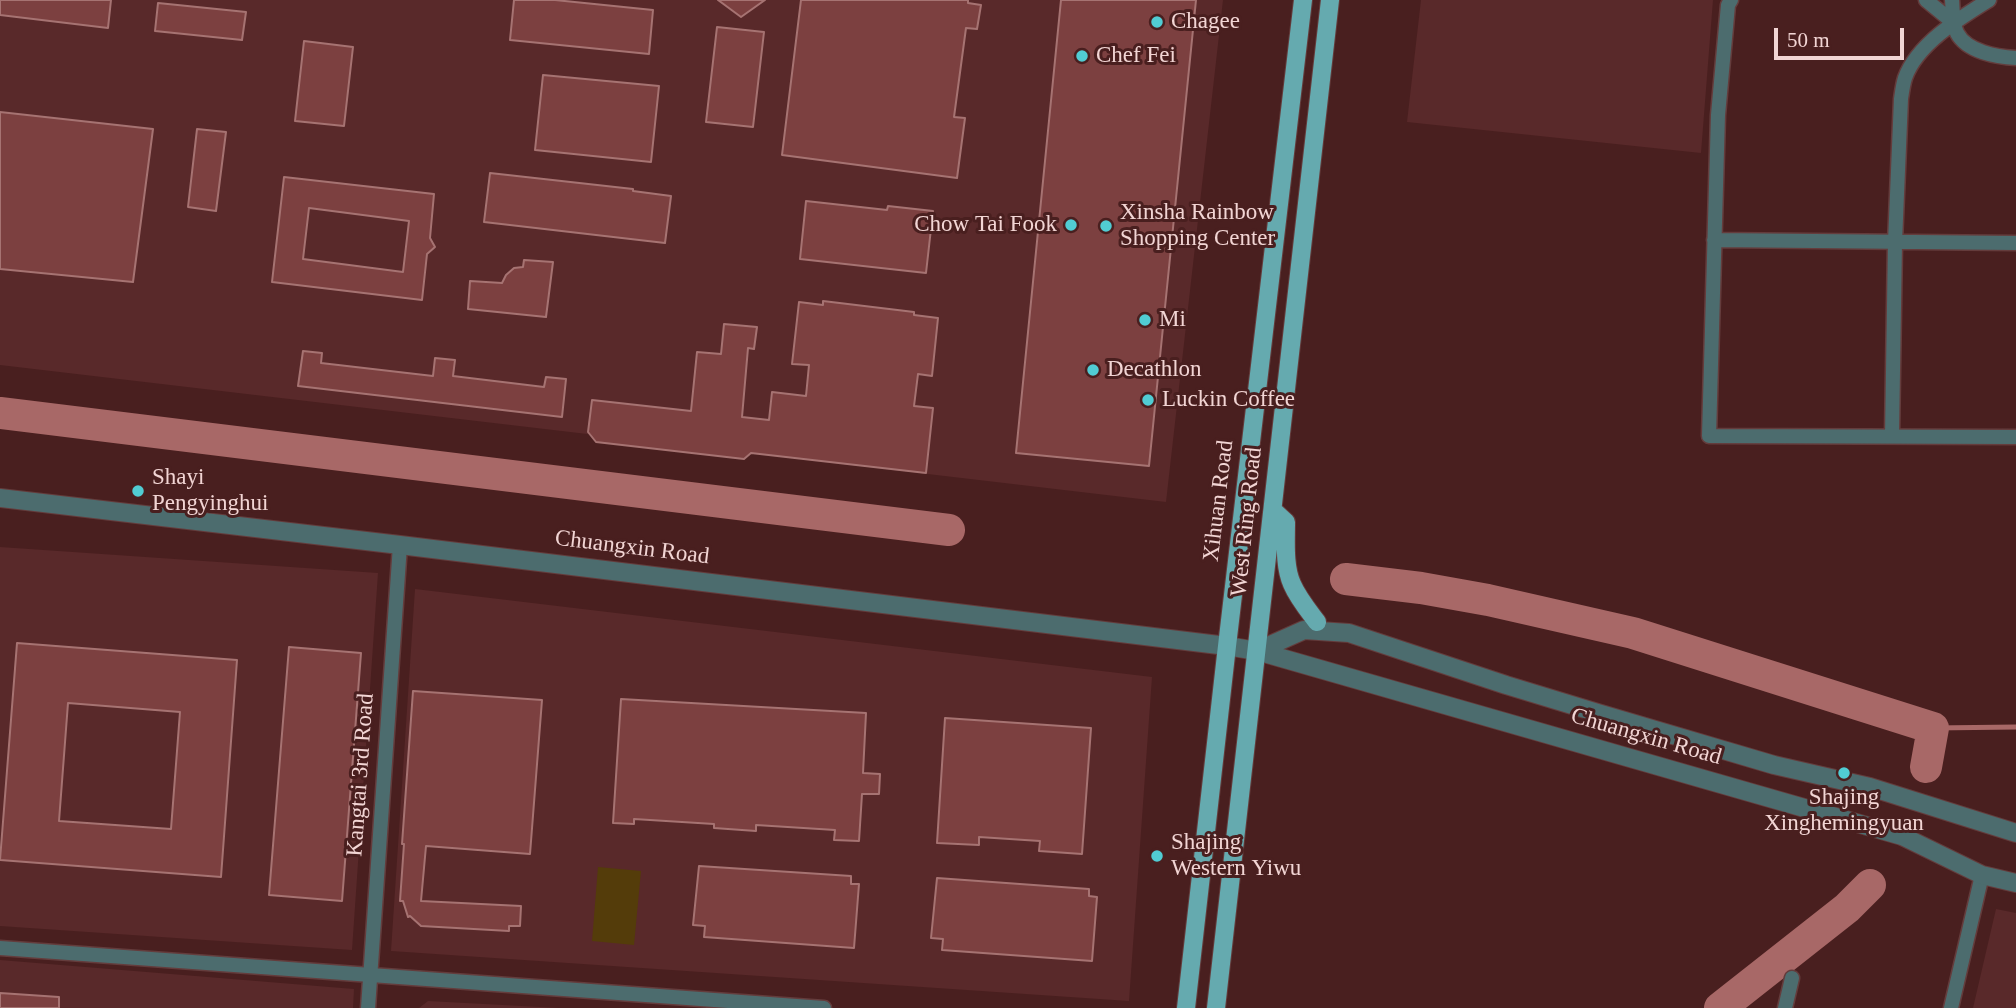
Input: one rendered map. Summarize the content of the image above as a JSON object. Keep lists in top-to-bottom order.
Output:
{
  "streets": {
    "main road": ["Xihuan Road", "West Ring Road"],
    "street": ["Chuangxin Road", "Kangtai 3rd Road"]
  },
  "crossings": [
    ["Xihuan Road", "Chuangxin Road"],
    ["West Ring Road", "Chuangxin Road"],
    ["Chuangxin Road", "Kangtai 3rd Road"]
  ],
  "places": [
    "Chagee",
    "Chef Fei",
    "Chow Tai Fook",
    "Xinsha Rainbow Shopping Center",
    "Mi",
    "Decathlon",
    "Luckin Coffee",
    "Shayi Pengyinghui",
    "Shajing Xinghemingyuan",
    "Shajing Western Yiwu"
  ],
  "scale_bar": "50 m"
}
